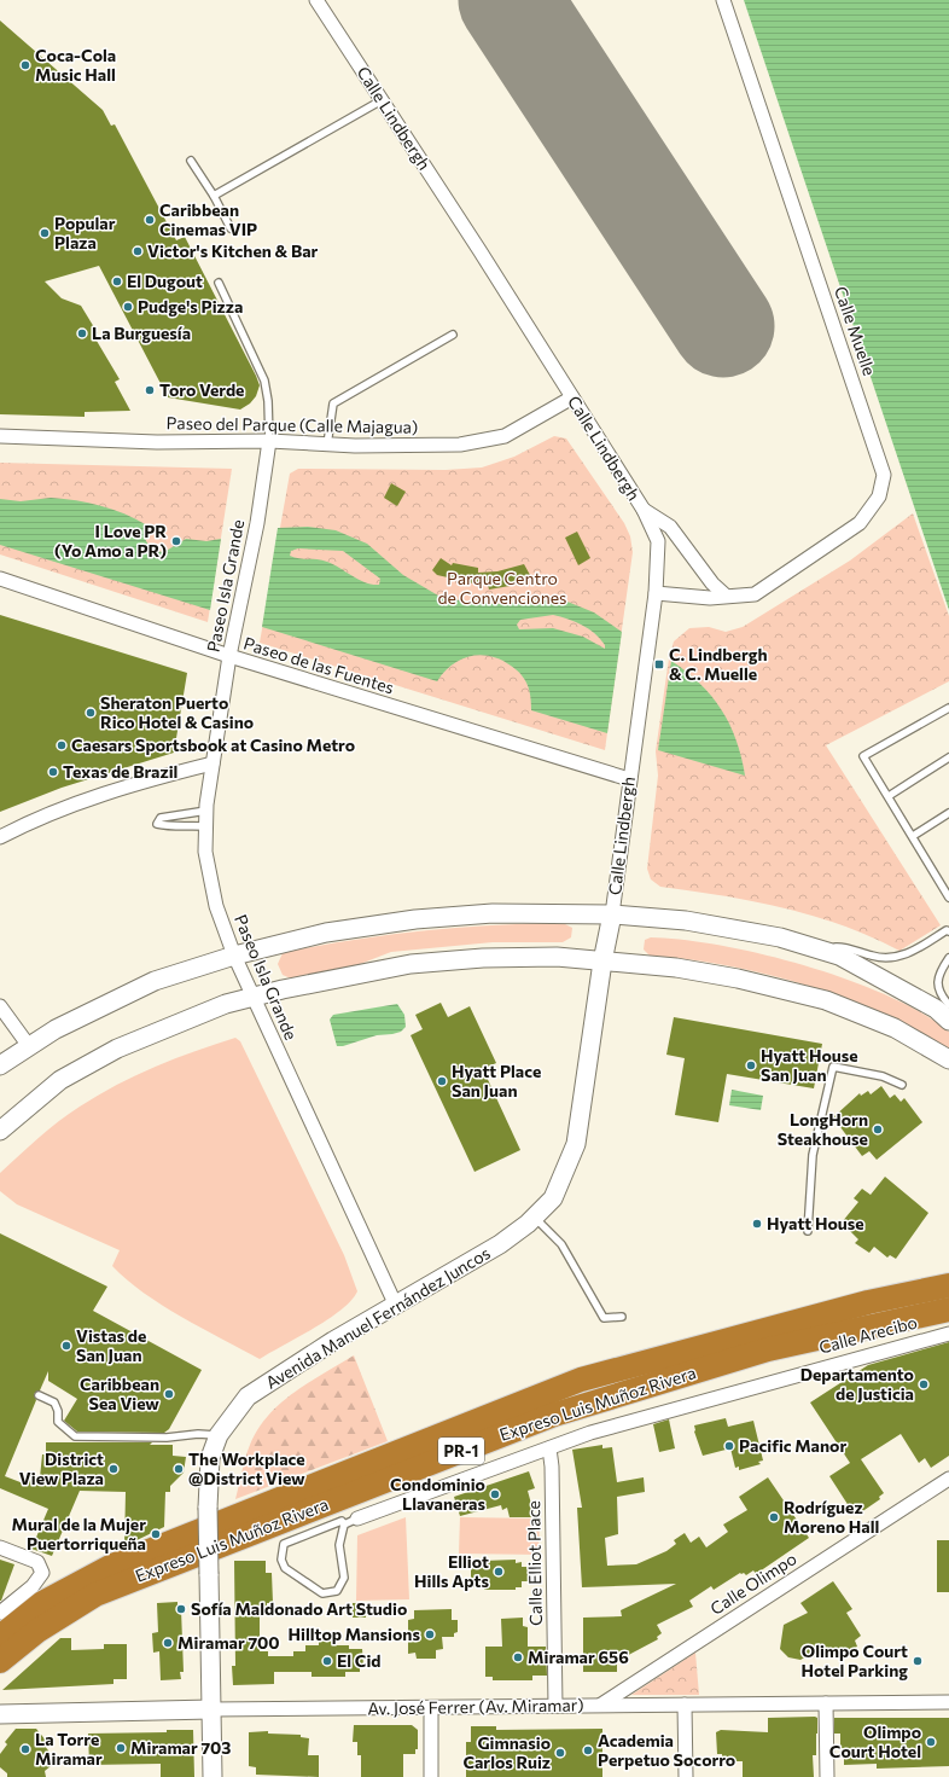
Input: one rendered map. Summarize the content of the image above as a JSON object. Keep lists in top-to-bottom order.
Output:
{
  "streets": {
    "highway": ["Expreso Luis Muñoz Rivera", "PR-1"],
    "main road": ["Calle Lindbergh", "Avenida Manuel Fernández Juncos", "Av. José Ferrer (Av. Miramar)"],
    "street": [
      "Calle Muelle",
      "Paseo del Parque (Calle Majagua)",
      "Paseo Isla Grande",
      "Paseo de las Fuentes",
      "Calle Arecibo",
      "Calle Elliot Place",
      "Calle Olimpo"
    ]
  },
  "crossings": [
    ["Calle Lindbergh", "Calle Muelle"],
    ["Calle Lindbergh", "Paseo del Parque (Calle Majagua)"],
    ["Calle Lindbergh", "Paseo de las Fuentes"],
    ["Calle Lindbergh", "Avenida Manuel Fernández Juncos"],
    ["Paseo del Parque (Calle Majagua)", "Paseo Isla Grande"],
    ["Paseo Isla Grande", "Paseo de las Fuentes"],
    ["Paseo Isla Grande", "Avenida Manuel Fernández Juncos"],
    ["Avenida Manuel Fernández Juncos", "Av. José Ferrer (Av. Miramar)"],
    ["Calle Arecibo", "Calle Elliot Place"],
    ["Calle Elliot Place", "Av. José Ferrer (Av. Miramar)"],
    ["Calle Olimpo", "Av. José Ferrer (Av. Miramar)"]
  ],
  "parks": ["Parque Centro de Convenciones"],
  "places": {
    "other": [
      "Coca-Cola Music Hall",
      "Caribbean Cinemas VIP",
      "Popular Plaza",
      "Victor's Kitchen & Bar",
      "El Dugout",
      "Pudge's Pizza",
      "La Burguesía",
      "Toro Verde",
      "I Love PR (Yo Amo a PR)",
      "Sheraton Puerto Rico Hotel & Casino",
      "Caesars Sportsbook at Casino Metro",
      "Texas de Brazil",
      "Hyatt House San Juan",
      "Hyatt Place San Juan",
      "LongHorn Steakhouse",
      "Hyatt House",
      "Vistas de San Juan",
      "Departamento de Justicia",
      "Caribbean Sea View",
      "Pacific Manor",
      "District View Plaza",
      "The Workplace @District View",
      "Condominio Llavaneras",
      "Rodríguez Moreno Hall",
      "Mural de la Mujer Puertorriqueña",
      "Elliot Hills Apts",
      "Sofía Maldonado Art Studio",
      "Hilltop Mansions",
      "Miramar 700",
      "Miramar 656",
      "El Cid",
      "Olimpo Court Hotel Parking",
      "Olimpo Court Hotel",
      "Miramar 703",
      "La Torre Miramar",
      "Academia Perpetuo Socorro",
      "Gimnasio Carlos Ruiz"
    ],
    "transit": ["C. Lindbergh & C. Muelle"]
  }
}
